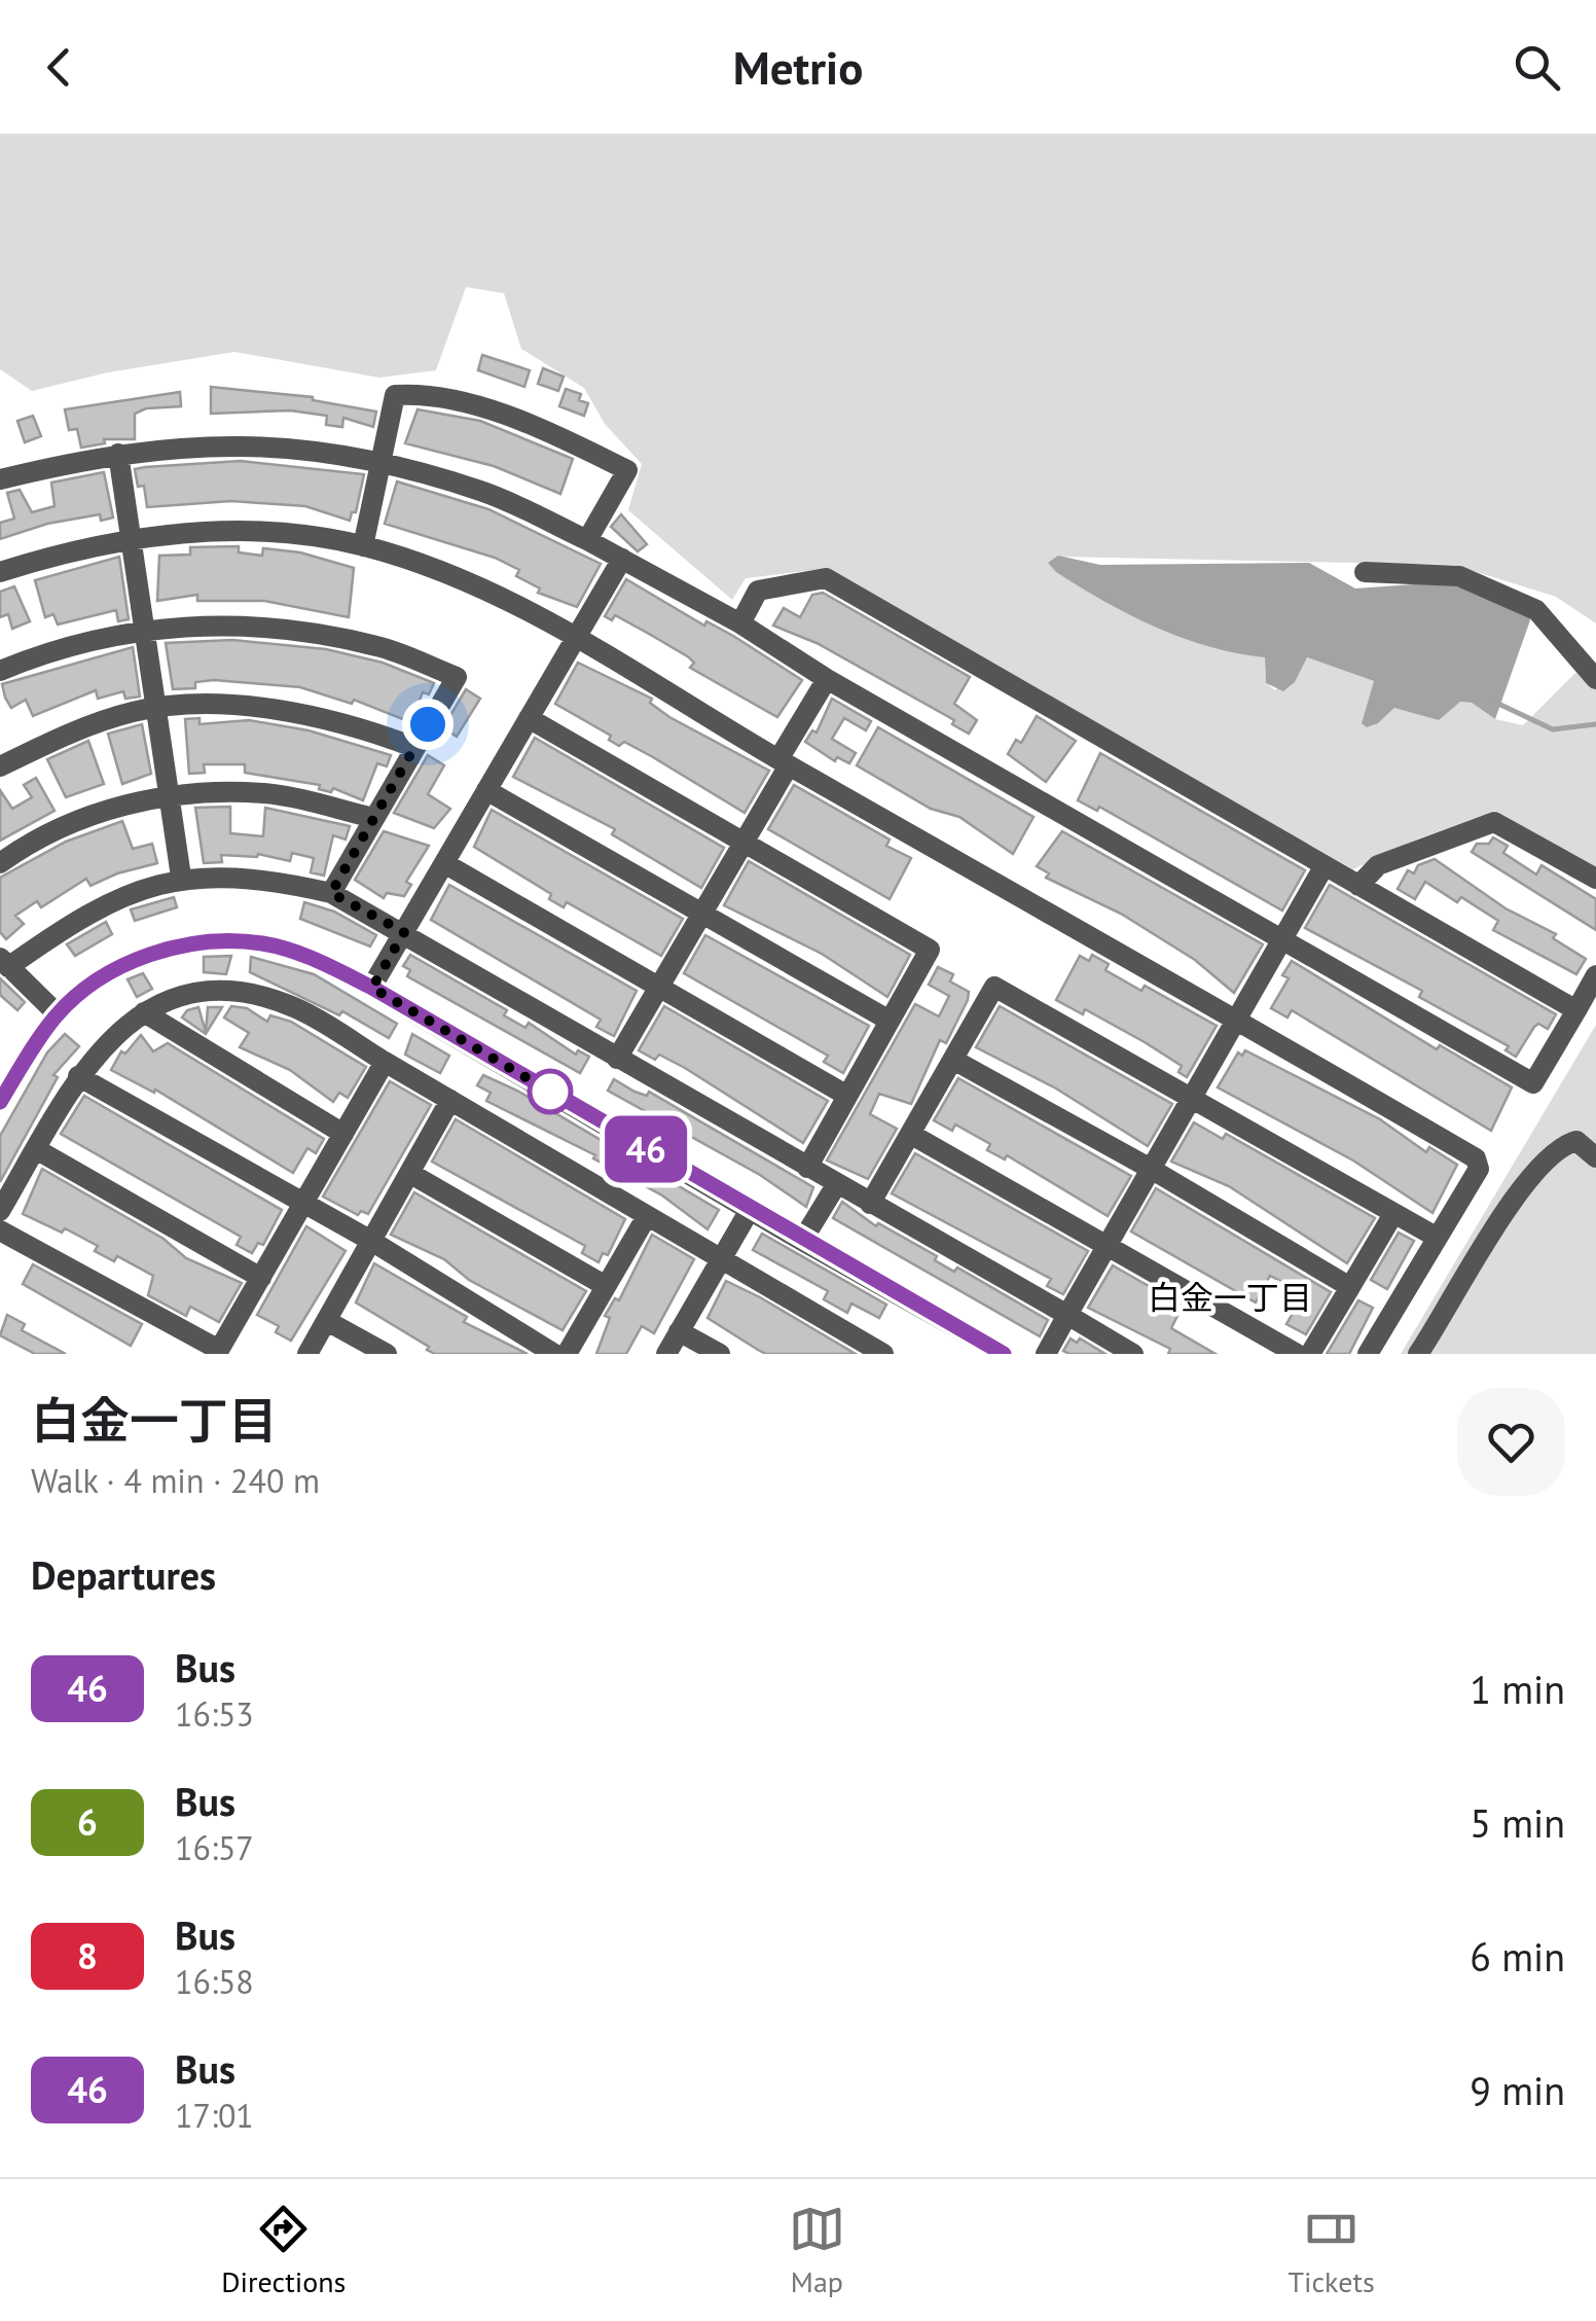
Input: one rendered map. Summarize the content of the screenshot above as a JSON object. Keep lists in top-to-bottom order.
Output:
{
  "districts": ["白金一丁目"],
  "lines": ["bus line 46"],
  "page": {
    "header": "Metrio",
    "on_map": "46",
    "heading": [
      ["白金一丁目", "Walk · 4 min · 240 m"],
      "Departures"
    ],
    "list": [
      {
        "mark": "46",
        "name": "Bus",
        "note": "16:53",
        "value": "1 min"
      },
      {
        "mark": "6",
        "name": "Bus",
        "note": "16:57",
        "value": "5 min"
      },
      {
        "mark": "8",
        "name": "Bus",
        "note": "16:58",
        "value": "6 min"
      },
      {
        "mark": "46",
        "name": "Bus",
        "note": "17:01",
        "value": "9 min"
      }
    ],
    "tabs": ["Directions", "Map", "Tickets"]
  }
}
